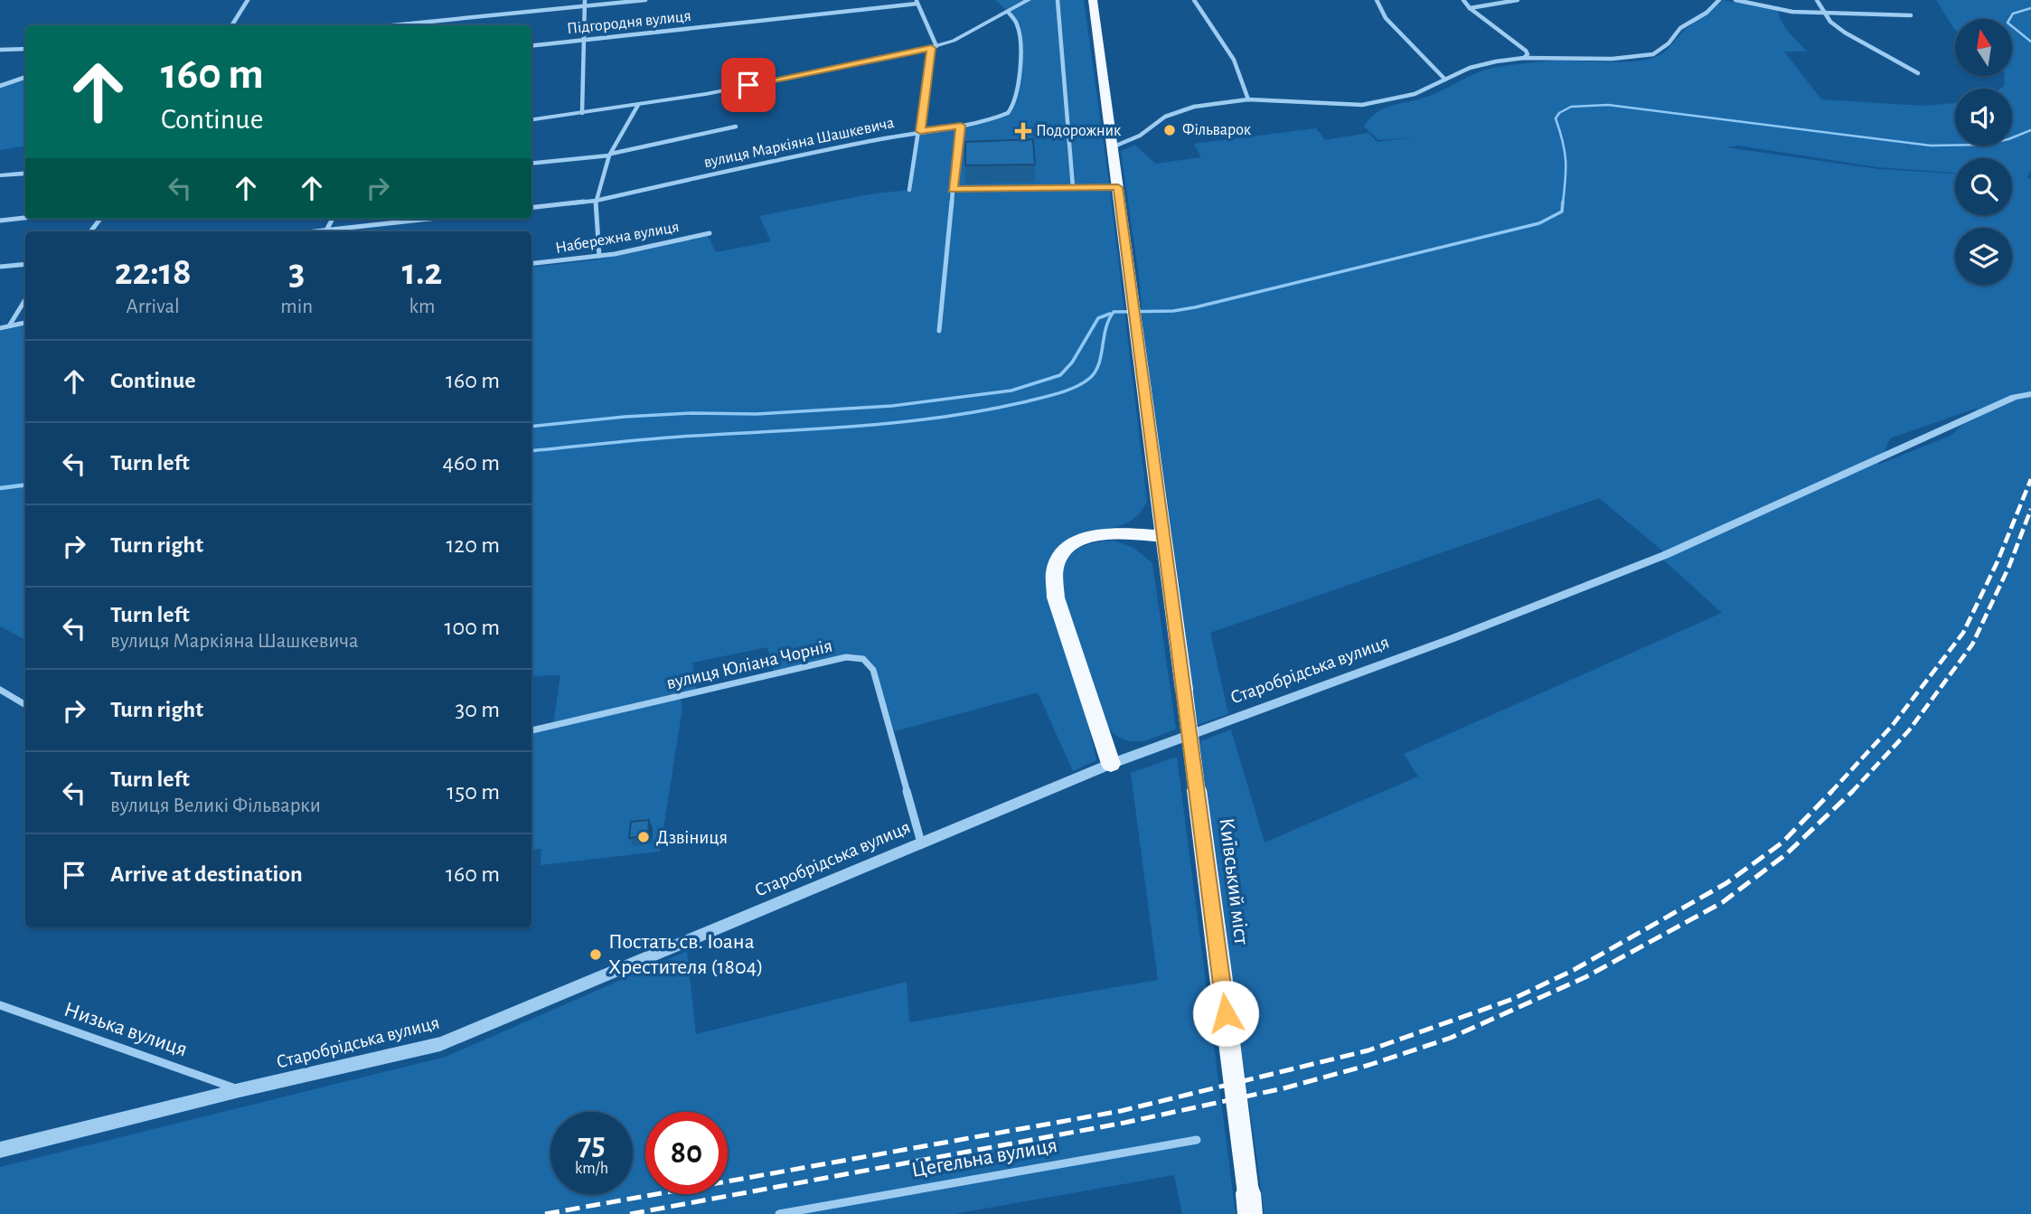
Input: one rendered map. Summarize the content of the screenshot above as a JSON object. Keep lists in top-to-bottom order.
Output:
{
  "streets": {
    "highway": ["Київський міст"],
    "street": [
      "Підгородня вулиця",
      "вулиця Маркіяна Шашкевича",
      "Набережна вулиця",
      "вулиця Юліана Чорнія",
      "Старобрідська вулиця",
      "Низька вулиця",
      "Цегельна вулиця"
    ]
  },
  "crossings": [
    ["вулиця Юліана Чорнія", "Старобрідська вулиця"],
    ["Старобрідська вулиця", "Низька вулиця"]
  ],
  "places": {
    "other": ["Фільварок", "Дзвіниця", "Постать св. Іоана Хрестителя (1804)"],
    "health": ["Подорожник"]
  },
  "north": "top",
  "page": {
    "turn": ["160 m", "Continue"],
    "eta": [
      "22:18",
      "Arrival",
      "3",
      "min",
      "1.2",
      "km"
    ],
    "list": [
      {
        "name": "Continue",
        "value": "160 m"
      },
      {
        "name": "Turn left",
        "value": "460 m"
      },
      {
        "name": "Turn right",
        "value": "120 m"
      },
      {
        "name": "Turn left",
        "note": "вулиця Маркіяна Шашкевича",
        "value": "100 m"
      },
      {
        "name": "Turn right",
        "value": "30 m"
      },
      {
        "name": "Turn left",
        "note": "вулиця Великі Фільварки",
        "value": "150 m"
      },
      {
        "name": "Arrive at destination",
        "value": "160 m"
      }
    ],
    "speed": "75 km/h",
    "limit": "80"
  }
}
